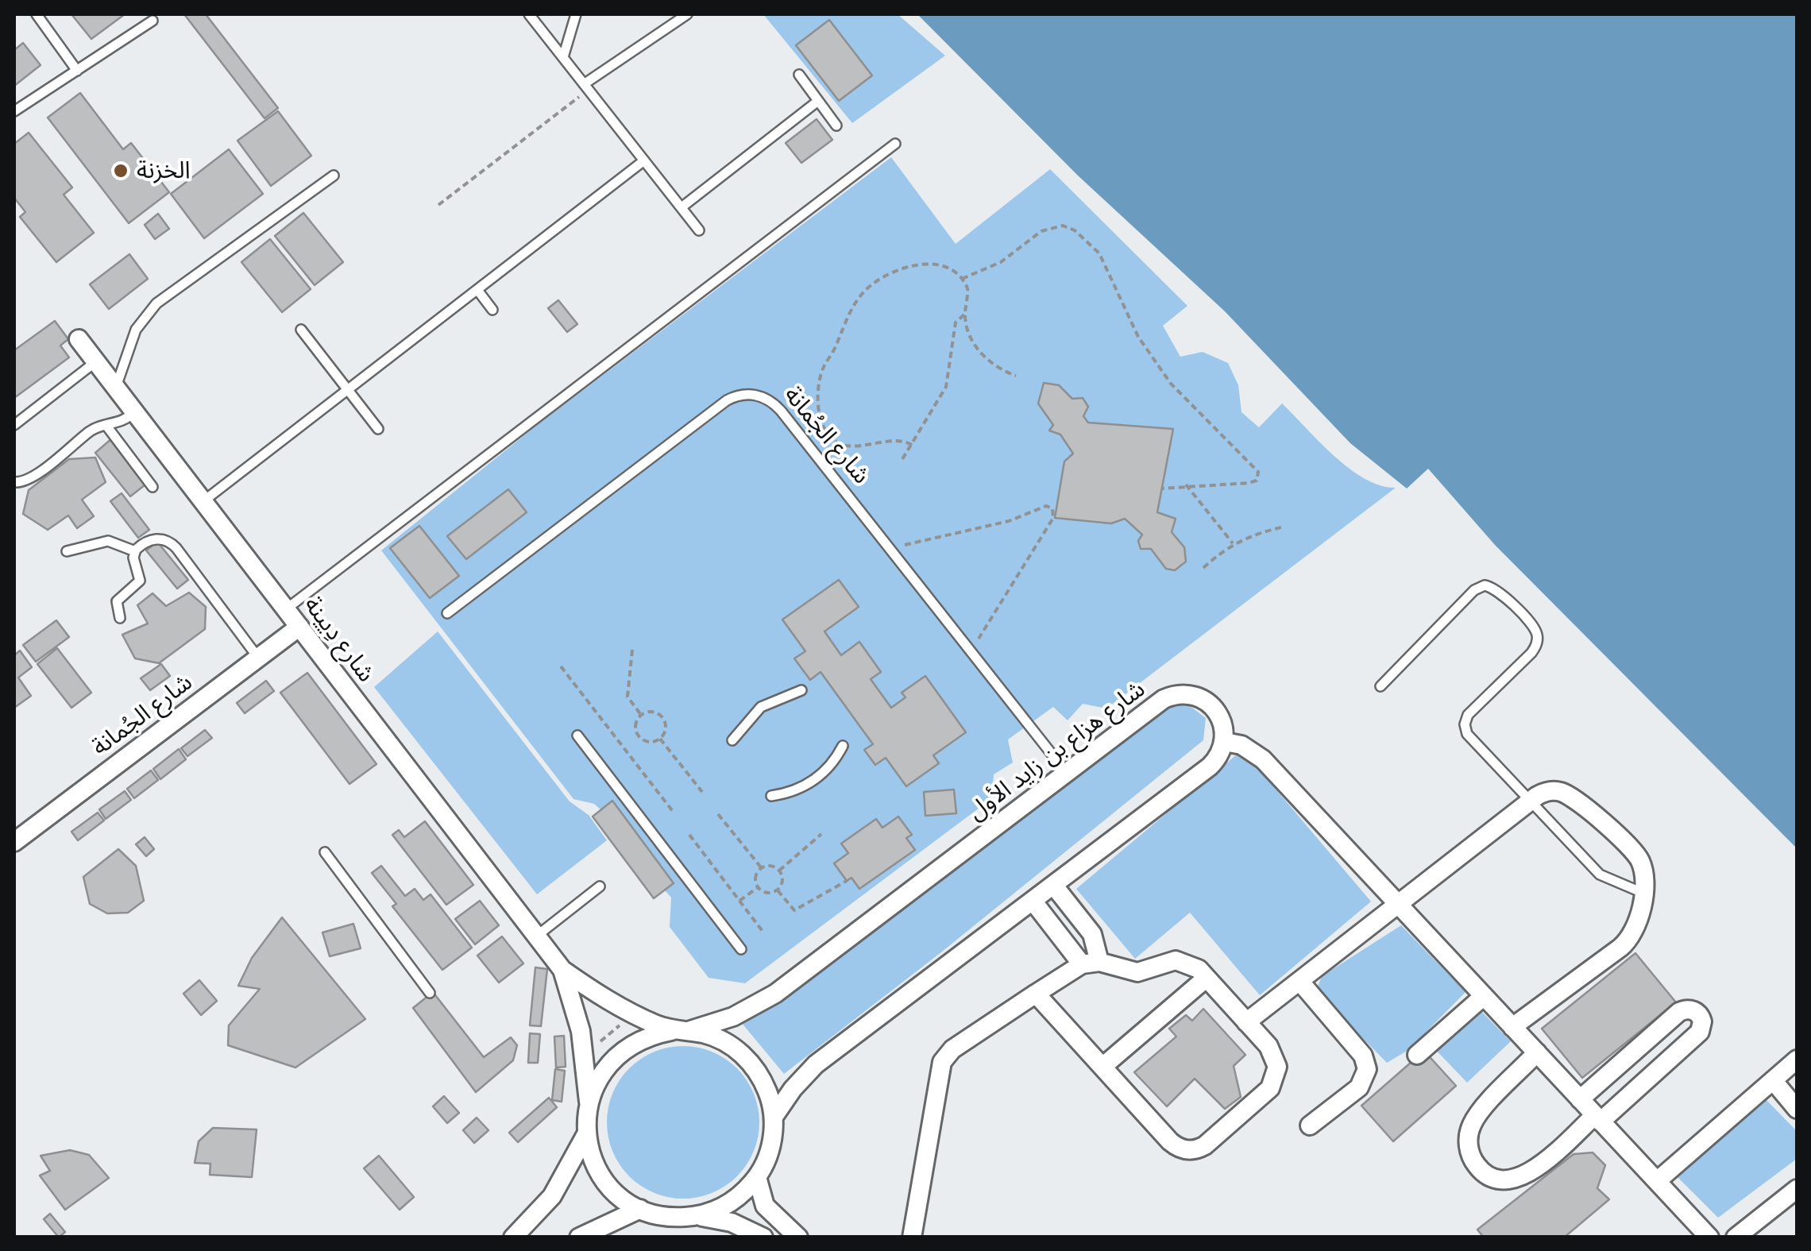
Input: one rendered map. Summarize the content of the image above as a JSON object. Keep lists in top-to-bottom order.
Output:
{
  "streets": {
    "street": ["شارع الجُمانة", "شارع دِيينة", "شارع هزاع بن زايد الأول"]
  },
  "crossings": [
    ["شارع الجُمانة", "شارع دِيينة"],
    ["شارع الجُمانة", "شارع هزاع بن زايد الأول"],
    ["شارع دِيينة", "شارع هزاع بن زايد الأول"]
  ],
  "places": ["الخزنة"]
}
